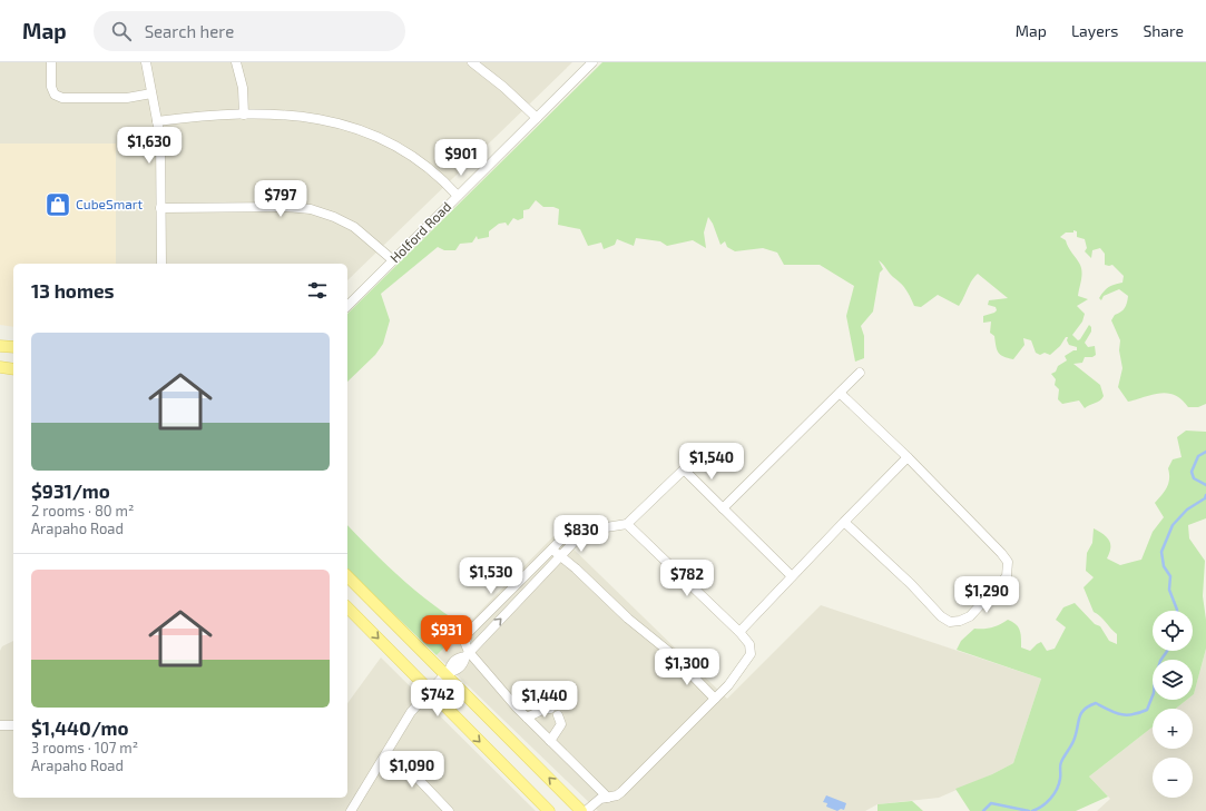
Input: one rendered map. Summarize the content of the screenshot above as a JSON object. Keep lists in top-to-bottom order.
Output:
{
  "streets": {
    "street": ["Holford Road"]
  },
  "places": {
    "shop": ["CubeSmart"]
  },
  "page": {
    "header": "Map",
    "search": "Search here",
    "nav": ["Map", "Layers", "Share"],
    "price": [
      "$1,630",
      "$901",
      "$797",
      "$1,540",
      "$830",
      "$1,530",
      "$782",
      "$1,290",
      "$931",
      "$1,300",
      "$742",
      "$1,440",
      "$1,090"
    ],
    "heading": "13 homes",
    "list": [
      {
        "name": "$931/mo",
        "note": "2 rooms · 80 m² · Arapaho Road"
      },
      {
        "name": "$1,440/mo",
        "note": "3 rooms · 107 m² · Arapaho Road"
      }
    ],
    "map_buttons": ["+", "−"]
  }
}
